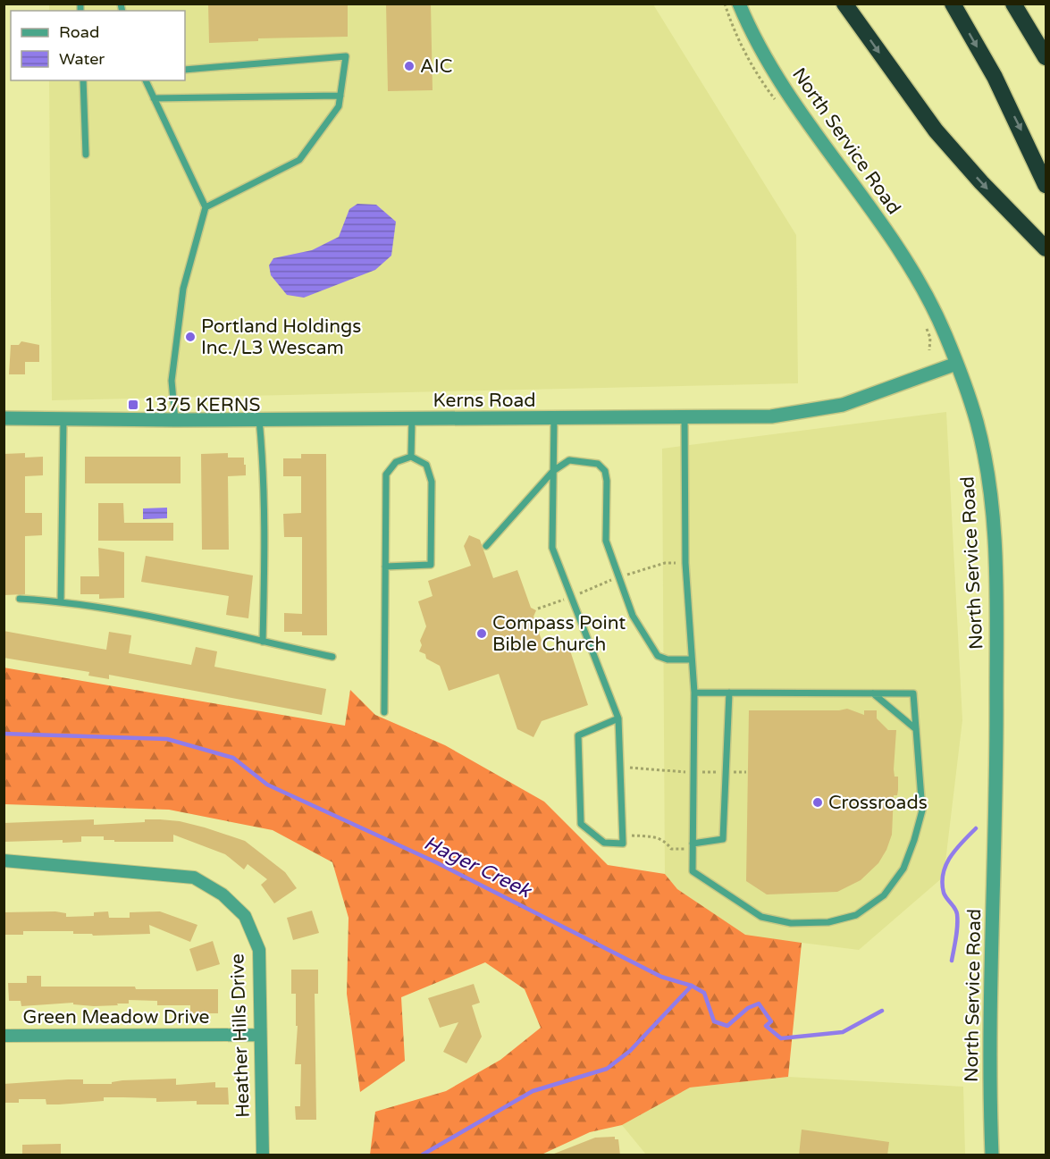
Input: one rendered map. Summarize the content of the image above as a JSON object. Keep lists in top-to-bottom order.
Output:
{
  "streets": {
    "street": [
      "North Service Road",
      "Kerns Road",
      "Green Meadow Drive",
      "Heather Hills Drive"
    ]
  },
  "crossings": [
    ["North Service Road", "Kerns Road"],
    ["Green Meadow Drive", "Heather Hills Drive"]
  ],
  "water": ["Hager Creek"],
  "places": {
    "other": [
      "AIC",
      "Portland Holdings Inc./L3 Wescam",
      "Compass Point Bible Church",
      "Crossroads"
    ],
    "transit": ["1375 KERNS"]
  },
  "legend": ["Road", "Water"]
}
